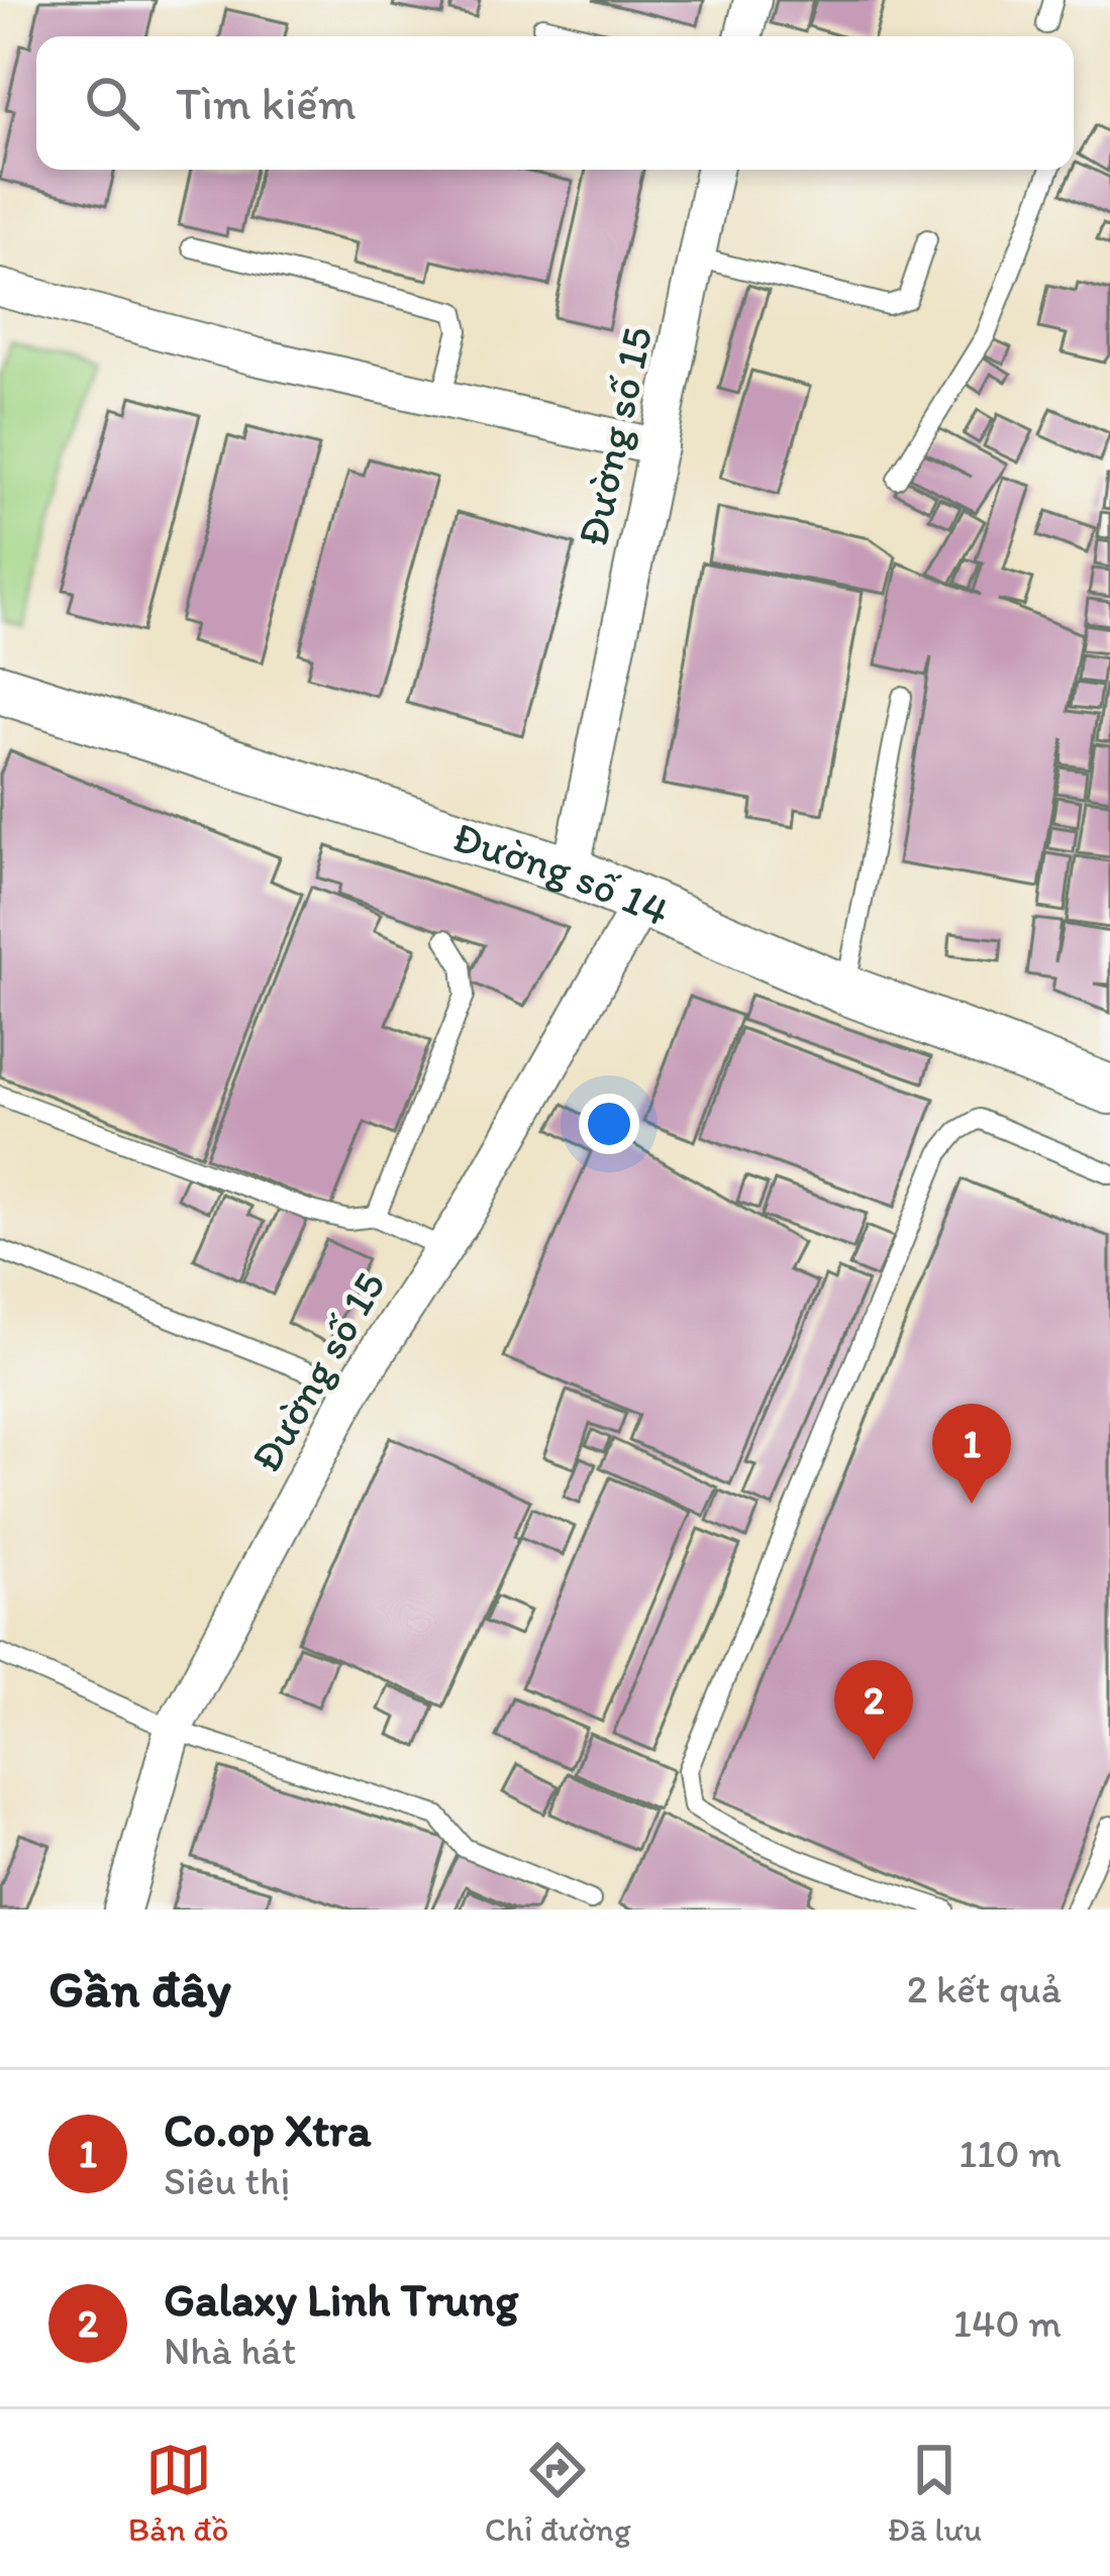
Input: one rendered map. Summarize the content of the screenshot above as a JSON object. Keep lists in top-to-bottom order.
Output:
{
  "streets": {
    "street": ["Đường số 15", "Đường số 14"]
  },
  "crossings": [
    ["Đường số 15", "Đường số 14"]
  ],
  "page": {
    "search": "Tìm kiếm",
    "pins": ["1", "2"],
    "heading": ["Gần đây", "2 kết quả"],
    "list": [
      {
        "mark": "1",
        "name": "Co.op Xtra",
        "note": "Siêu thị",
        "value": "110 m"
      },
      {
        "mark": "2",
        "name": "Galaxy Linh Trung",
        "note": "Nhà hát",
        "value": "140 m"
      }
    ],
    "nav": ["Bản đồ", "Chỉ đường", "Đã lưu"]
  }
}
